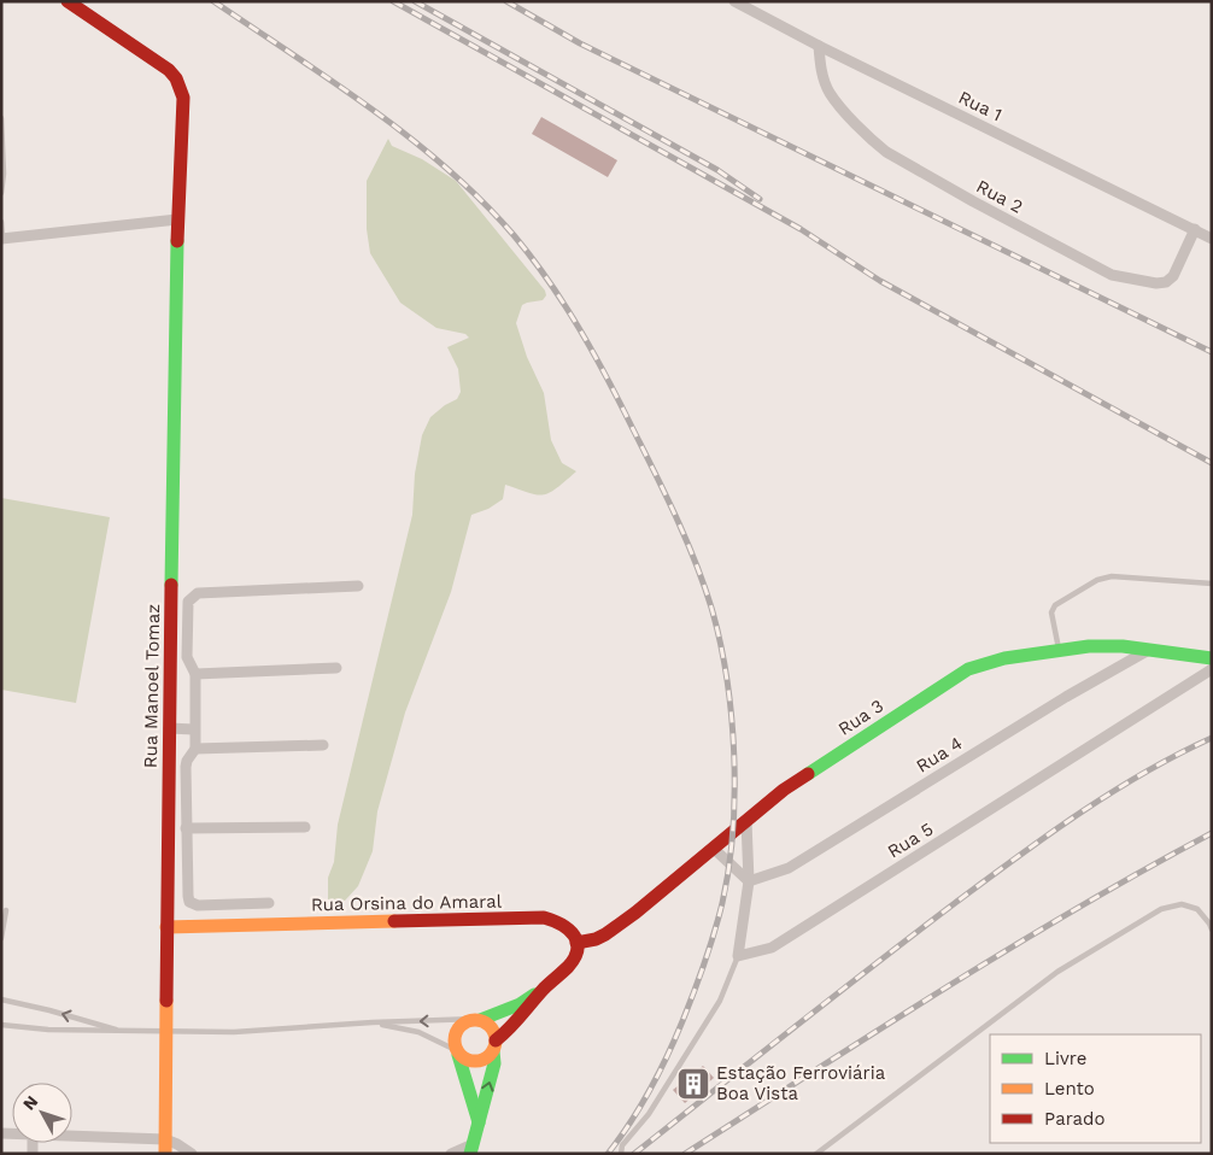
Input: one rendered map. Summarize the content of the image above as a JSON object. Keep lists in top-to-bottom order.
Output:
{
  "streets": {
    "street": [
      "Rua 1",
      "Rua 2",
      "Rua Manoel Tomaz",
      "Rua 3",
      "Rua 4",
      "Rua 5",
      "Rua Orsina do Amaral"
    ]
  },
  "crossings": [
    ["Rua 1", "Rua 2"],
    ["Rua Manoel Tomaz", "Rua Orsina do Amaral"],
    ["Rua 3", "Rua 4"],
    ["Rua 3", "Rua Orsina do Amaral"]
  ],
  "places": {
    "building": ["Estação Ferroviária Boa Vista"]
  },
  "legend": ["Livre", "Lento", "Parado"],
  "north": "top left"
}
